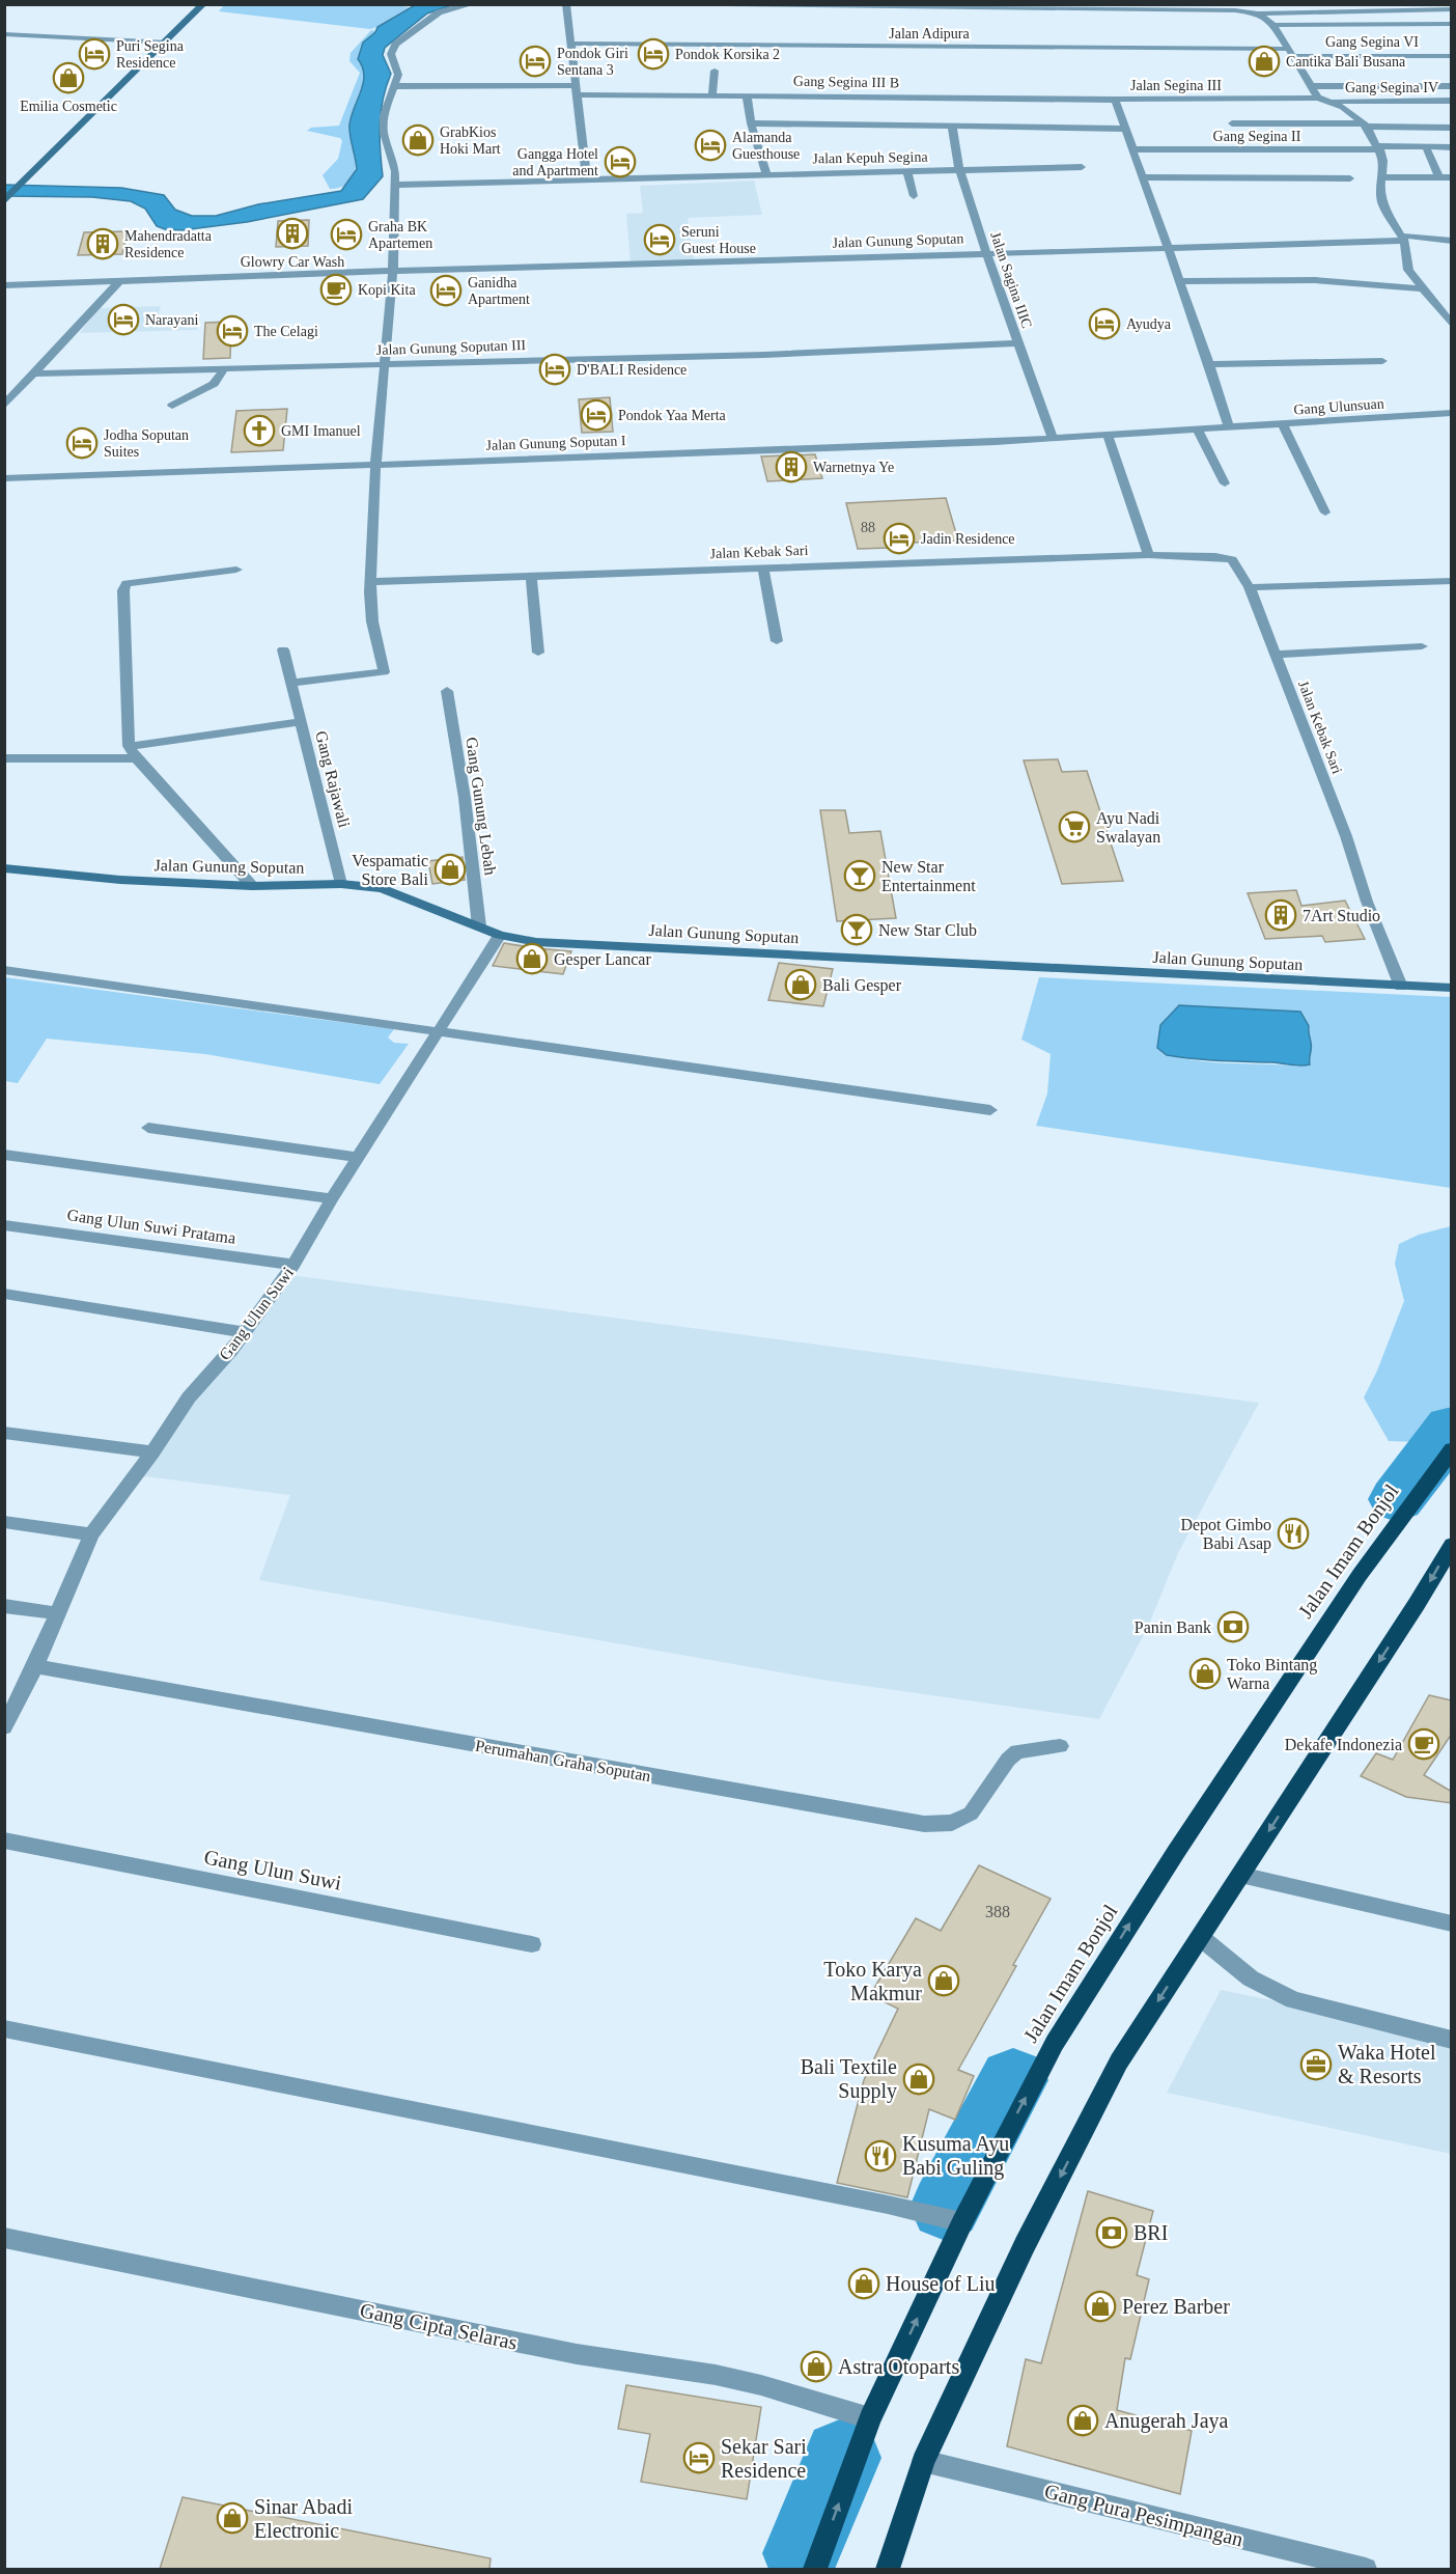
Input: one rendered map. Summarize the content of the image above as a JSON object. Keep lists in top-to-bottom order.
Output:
{
  "streets": {
    "highway": ["Jalan Imam Bonjol"],
    "main road": ["Jalan Gunung Soputan"],
    "street": [
      "Jalan Adipura",
      "Gang Segina VI",
      "Gang Segina III B",
      "Jalan Segina III",
      "Gang Segina IV",
      "Gang Segina II",
      "Jalan Kepuh Segina",
      "Jalan Sagina IIIC",
      "Jalan Gunung Soputan III",
      "Gang Ulunsuan",
      "Jalan Gunung Soputan I",
      "Jalan Kebak Sari",
      "Gang Rajawali",
      "Gang Gunung Lebah",
      "Gang Ulun Suwi Pratama",
      "Gang Ulun Suwi",
      "Perumahan Graha Soputan",
      "Gang Cipta Selaras",
      "Gang Pura Pesimpangan"
    ]
  },
  "crossings": [
    ["Jalan Adipura", "Gang Segina VI"],
    ["Gang Segina III B", "Jalan Segina III"],
    ["Jalan Segina III", "Gang Segina IV"],
    ["Jalan Segina III", "Gang Segina II"],
    ["Jalan Segina III", "Jalan Gunung Soputan"],
    ["Jalan Kepuh Segina", "Jalan Sagina IIIC"],
    ["Jalan Gunung Soputan", "Jalan Sagina IIIC"],
    ["Jalan Gunung Soputan", "Jalan Kebak Sari"],
    ["Jalan Gunung Soputan", "Gang Rajawali"],
    ["Jalan Gunung Soputan", "Gang Gunung Lebah"],
    ["Jalan Gunung Soputan", "Gang Ulun Suwi"],
    ["Jalan Sagina IIIC", "Jalan Gunung Soputan III"],
    ["Jalan Sagina IIIC", "Jalan Gunung Soputan I"],
    ["Gang Ulun Suwi Pratama", "Gang Ulun Suwi"],
    ["Gang Ulun Suwi", "Perumahan Graha Soputan"],
    ["Jalan Imam Bonjol", "Gang Cipta Selaras"]
  ],
  "places": {
    "hotel": [
      "Puri Segina Residence",
      "Pondok Korsika 2",
      "Pondok Giri Sentana 3",
      "Alamanda Guesthouse",
      "Gangga Hotel and Apartment",
      "Graha BK Apartemen",
      "Seruni Guest House",
      "Ganidha Apartment",
      "Narayani",
      "Ayudya",
      "The Celagi",
      "D'BALI Residence",
      "Pondok Yaa Merta",
      "Jodha Soputan Suites",
      "Jadin Residence",
      "Sekar Sari Residence"
    ],
    "shop": [
      "Cantika Bali Busana",
      "Emilia Cosmetic",
      "GrabKios Hoki Mart",
      "Vespamatic Store Bali",
      "Gesper Lancar",
      "Bali Gesper",
      "Toko Bintang Warna",
      "Toko Karya Makmur",
      "Bali Textile Supply",
      "House of Liu",
      "Perez Barber",
      "Astra Otoparts",
      "Anugerah Jaya",
      "Sinar Abadi Electronic"
    ],
    "building": [
      "Glowry Car Wash",
      "Mahendradatta Residence",
      "Warnetnya Ye",
      "7Art Studio"
    ],
    "cafe": ["Kopi Kita", "Dekafe Indonezia"],
    "church": ["GMI Imanuel"],
    "supermarket": ["Ayu Nadi Swalayan"],
    "bar": ["New Star Entertainment", "New Star Club"],
    "restaurant": ["Depot Gimbo Babi Asap", "Kusuma Ayu Babi Guling"],
    "bank": ["Panin Bank", "BRI"],
    "office": ["Waka Hotel & Resorts"]
  },
  "house_numbers": ["88", "388"]
}
